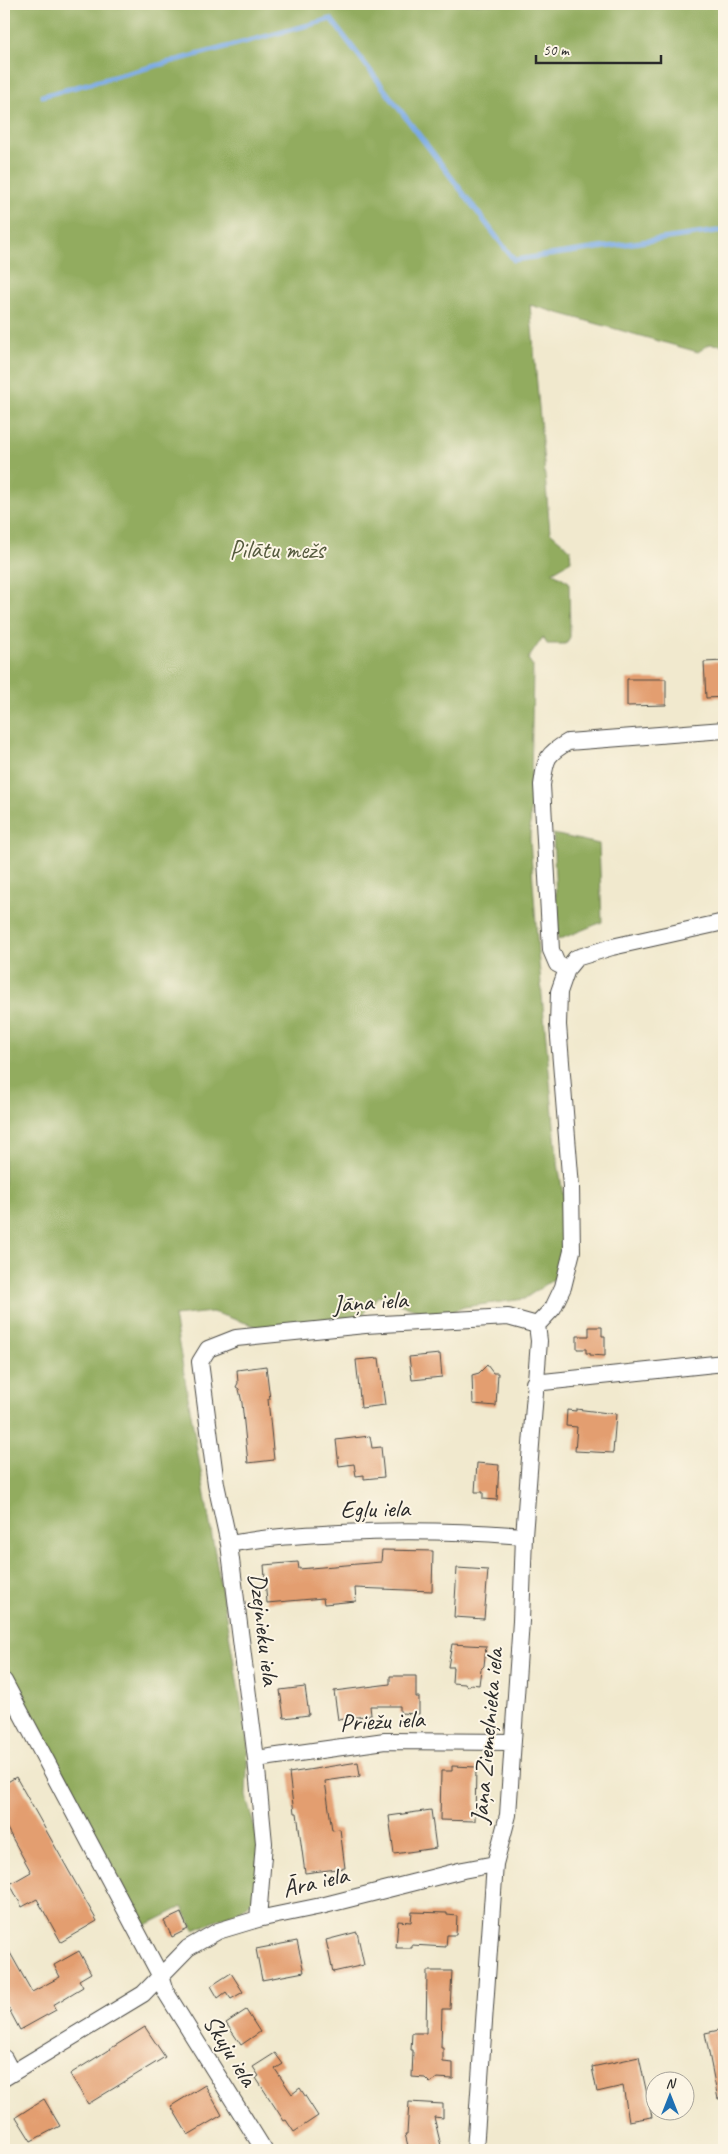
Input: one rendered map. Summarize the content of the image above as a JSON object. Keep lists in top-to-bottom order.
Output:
{
  "streets": {
    "street": [
      "Jāņa iela",
      "Egļu iela",
      "Dzejnieku iela",
      "Priežu iela",
      "Jāņa Ziemeļnieka iela",
      "Āra iela",
      "Skuju iela"
    ]
  },
  "crossings": [
    ["Jāņa iela", "Dzejnieku iela"],
    ["Jāņa iela", "Jāņa Ziemeļnieka iela"],
    ["Egļu iela", "Dzejnieku iela"],
    ["Egļu iela", "Jāņa Ziemeļnieka iela"],
    ["Dzejnieku iela", "Priežu iela"],
    ["Dzejnieku iela", "Āra iela"],
    ["Priežu iela", "Jāņa Ziemeļnieka iela"],
    ["Jāņa Ziemeļnieka iela", "Āra iela"],
    ["Āra iela", "Skuju iela"]
  ],
  "parks": ["Pilātu mežs"],
  "scale_bar": "50 m",
  "north": "top"
}
